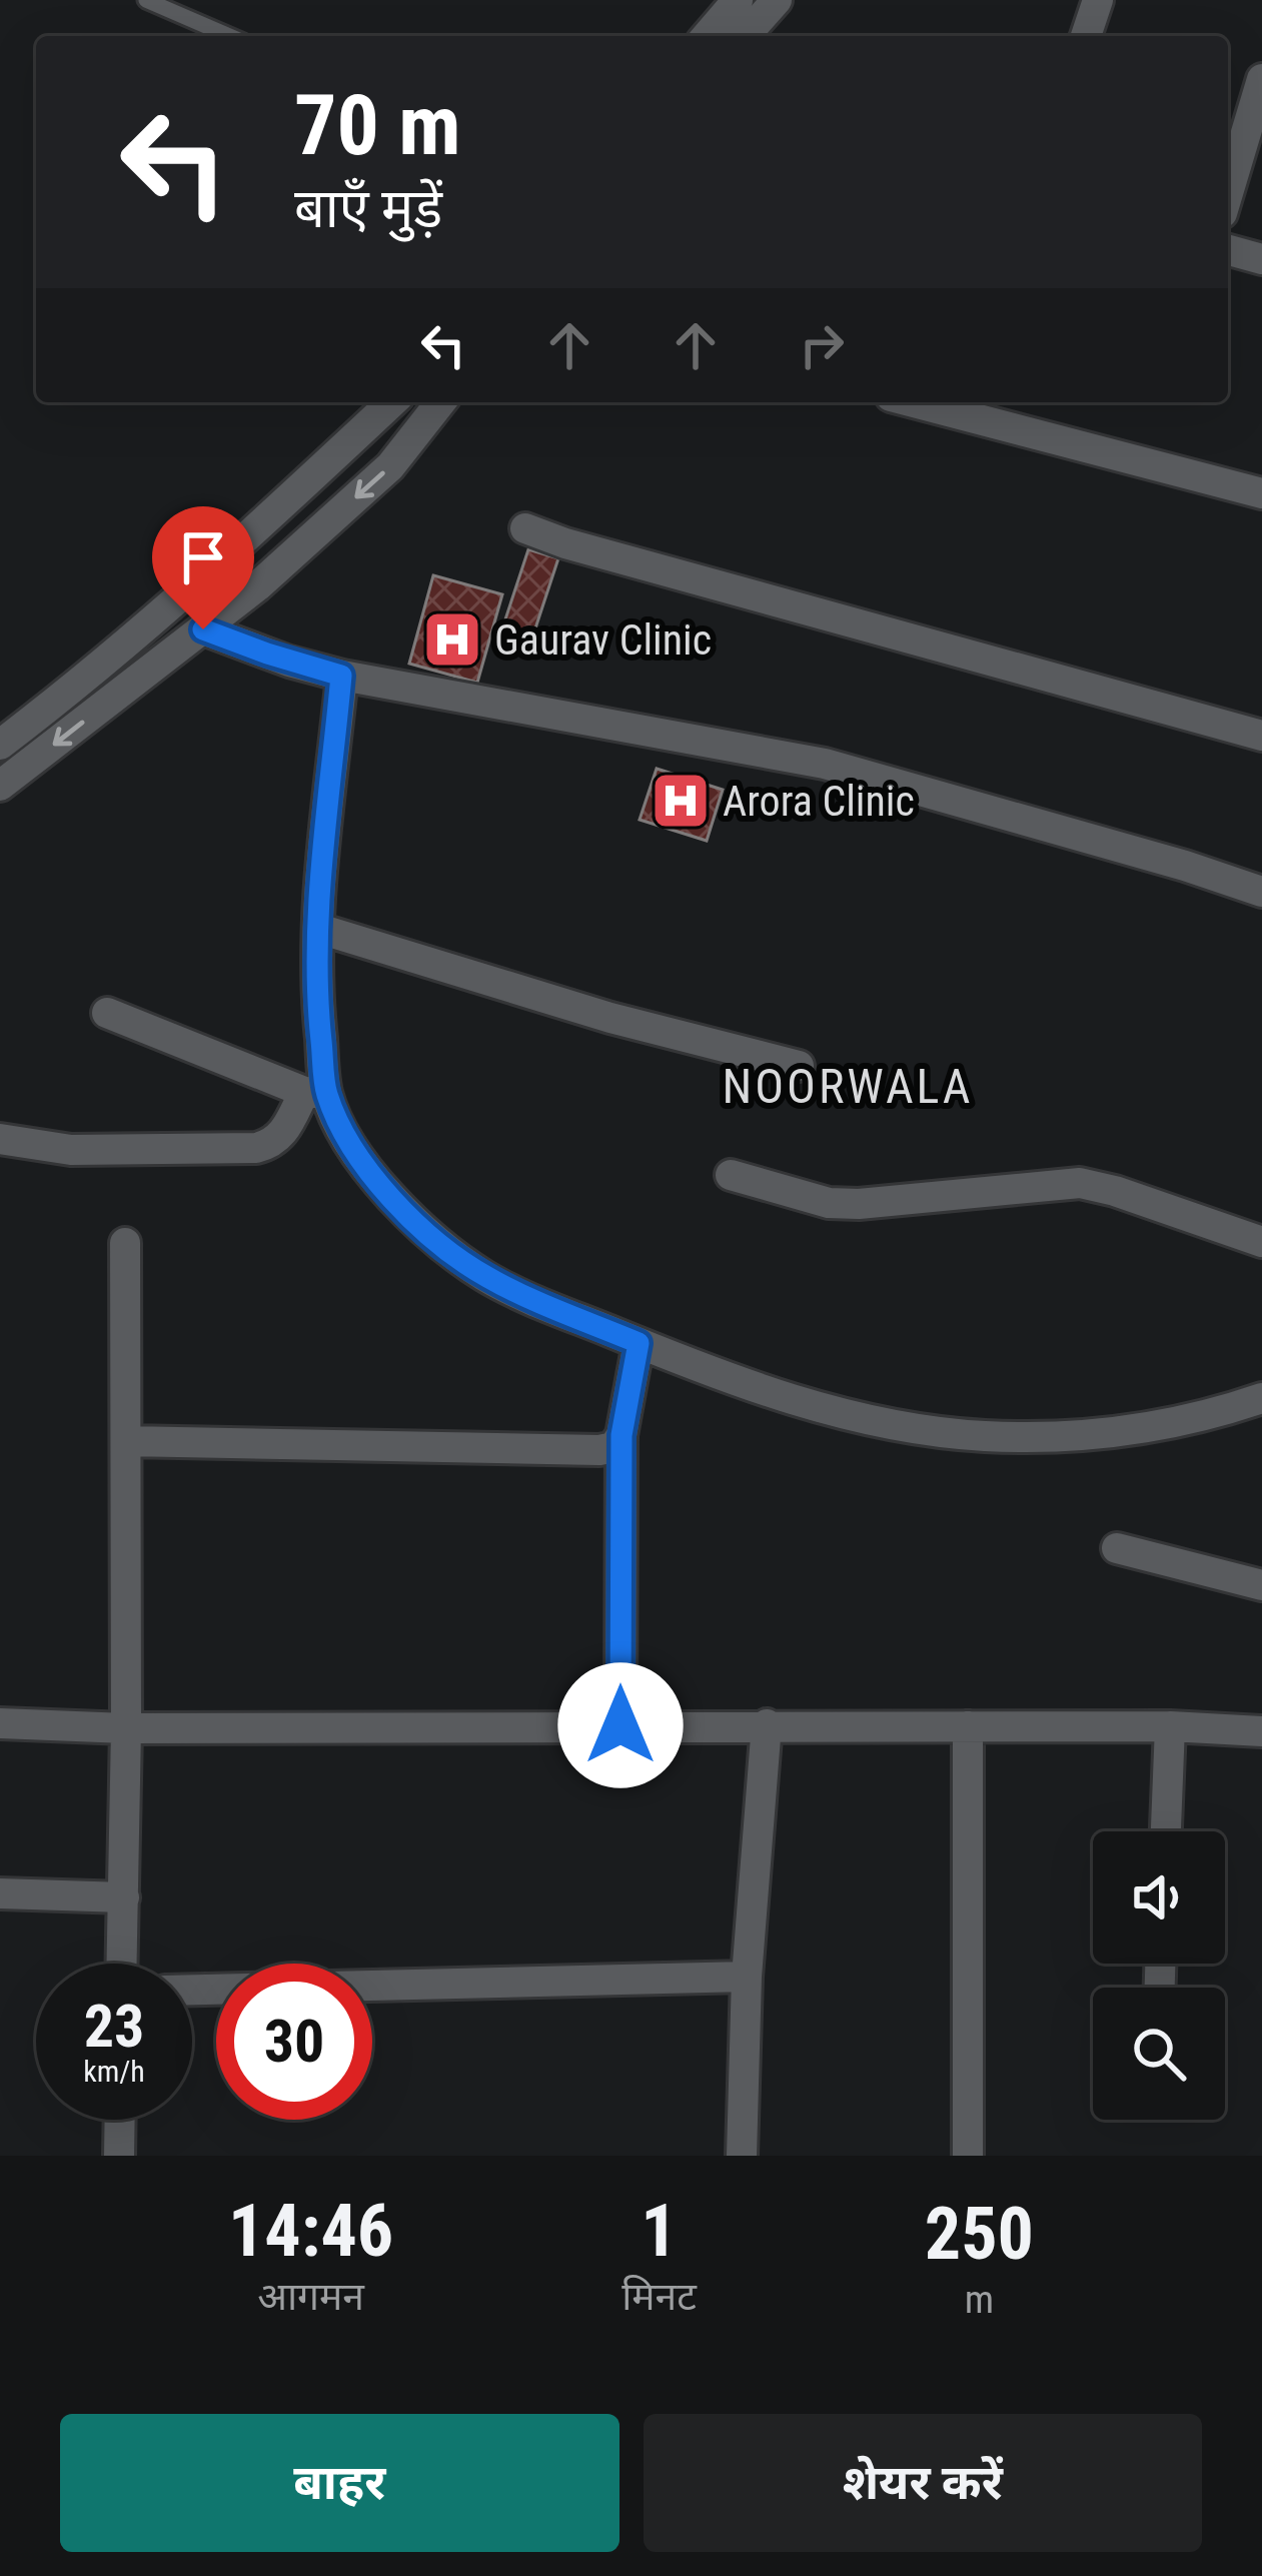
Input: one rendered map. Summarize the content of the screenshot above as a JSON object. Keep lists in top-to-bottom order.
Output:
{
  "districts": ["NOORWALA"],
  "places": {
    "hospital": ["Gaurav Clinic", "Arora Clinic"]
  },
  "page": {
    "turn": ["70 m", "बाएँ मुड़ें"],
    "speed": "23 km/h",
    "limit": "30",
    "eta": [
      "14:46",
      "आगमन",
      "1",
      "मिनट",
      "250",
      "m"
    ],
    "buttons": ["बाहर", "शेयर करें"]
  }
}
